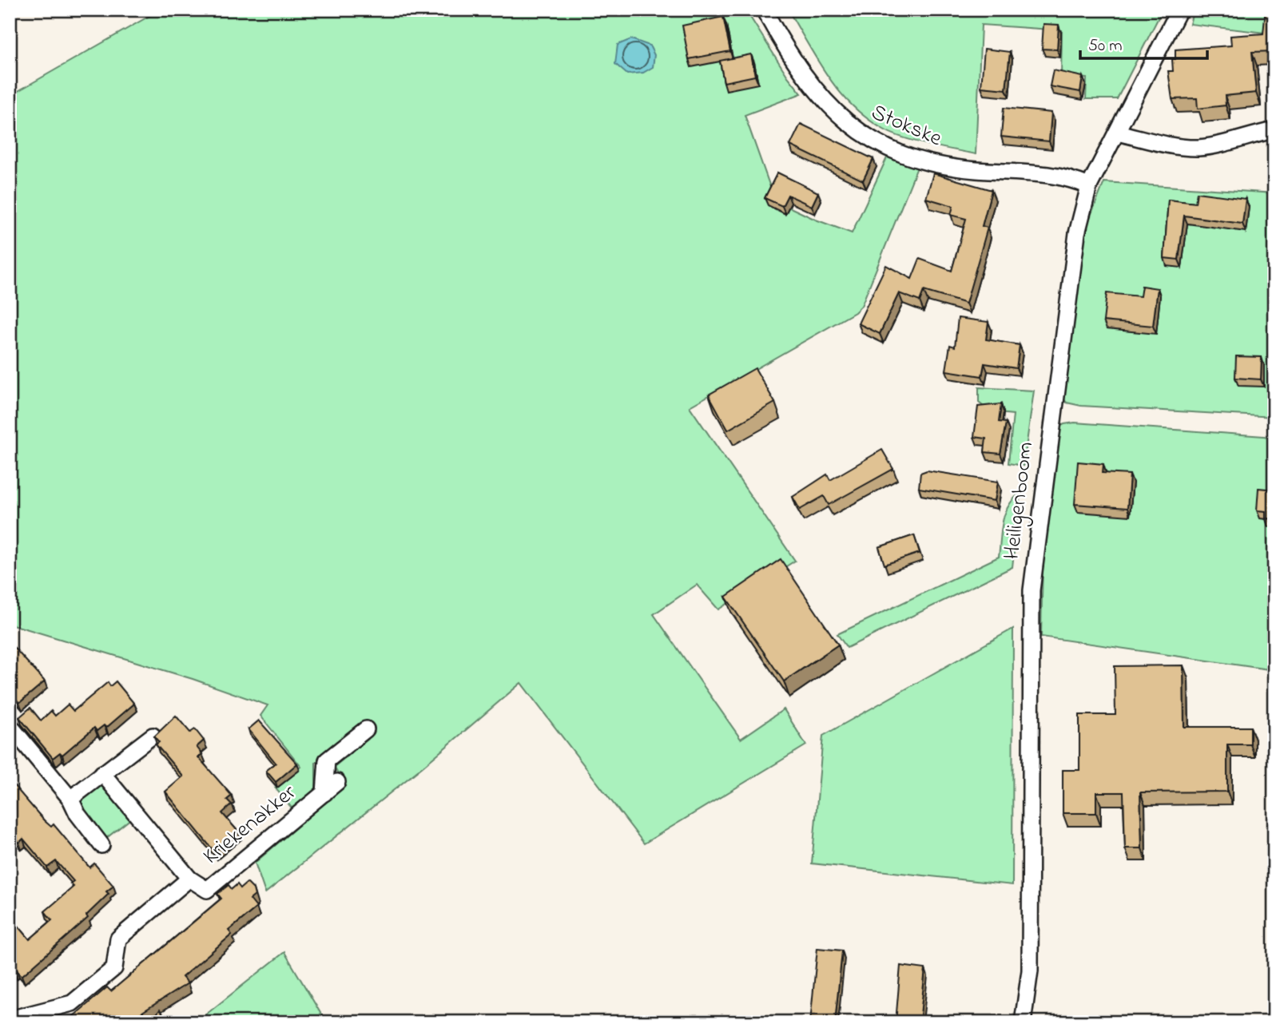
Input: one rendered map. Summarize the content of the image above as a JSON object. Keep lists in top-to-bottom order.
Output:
{
  "streets": {
    "street": ["Stokske", "Heiligenboom", "Kriekenakker"]
  },
  "crossings": [
    ["Stokske", "Heiligenboom"]
  ],
  "scale_bar": "50 m"
}
